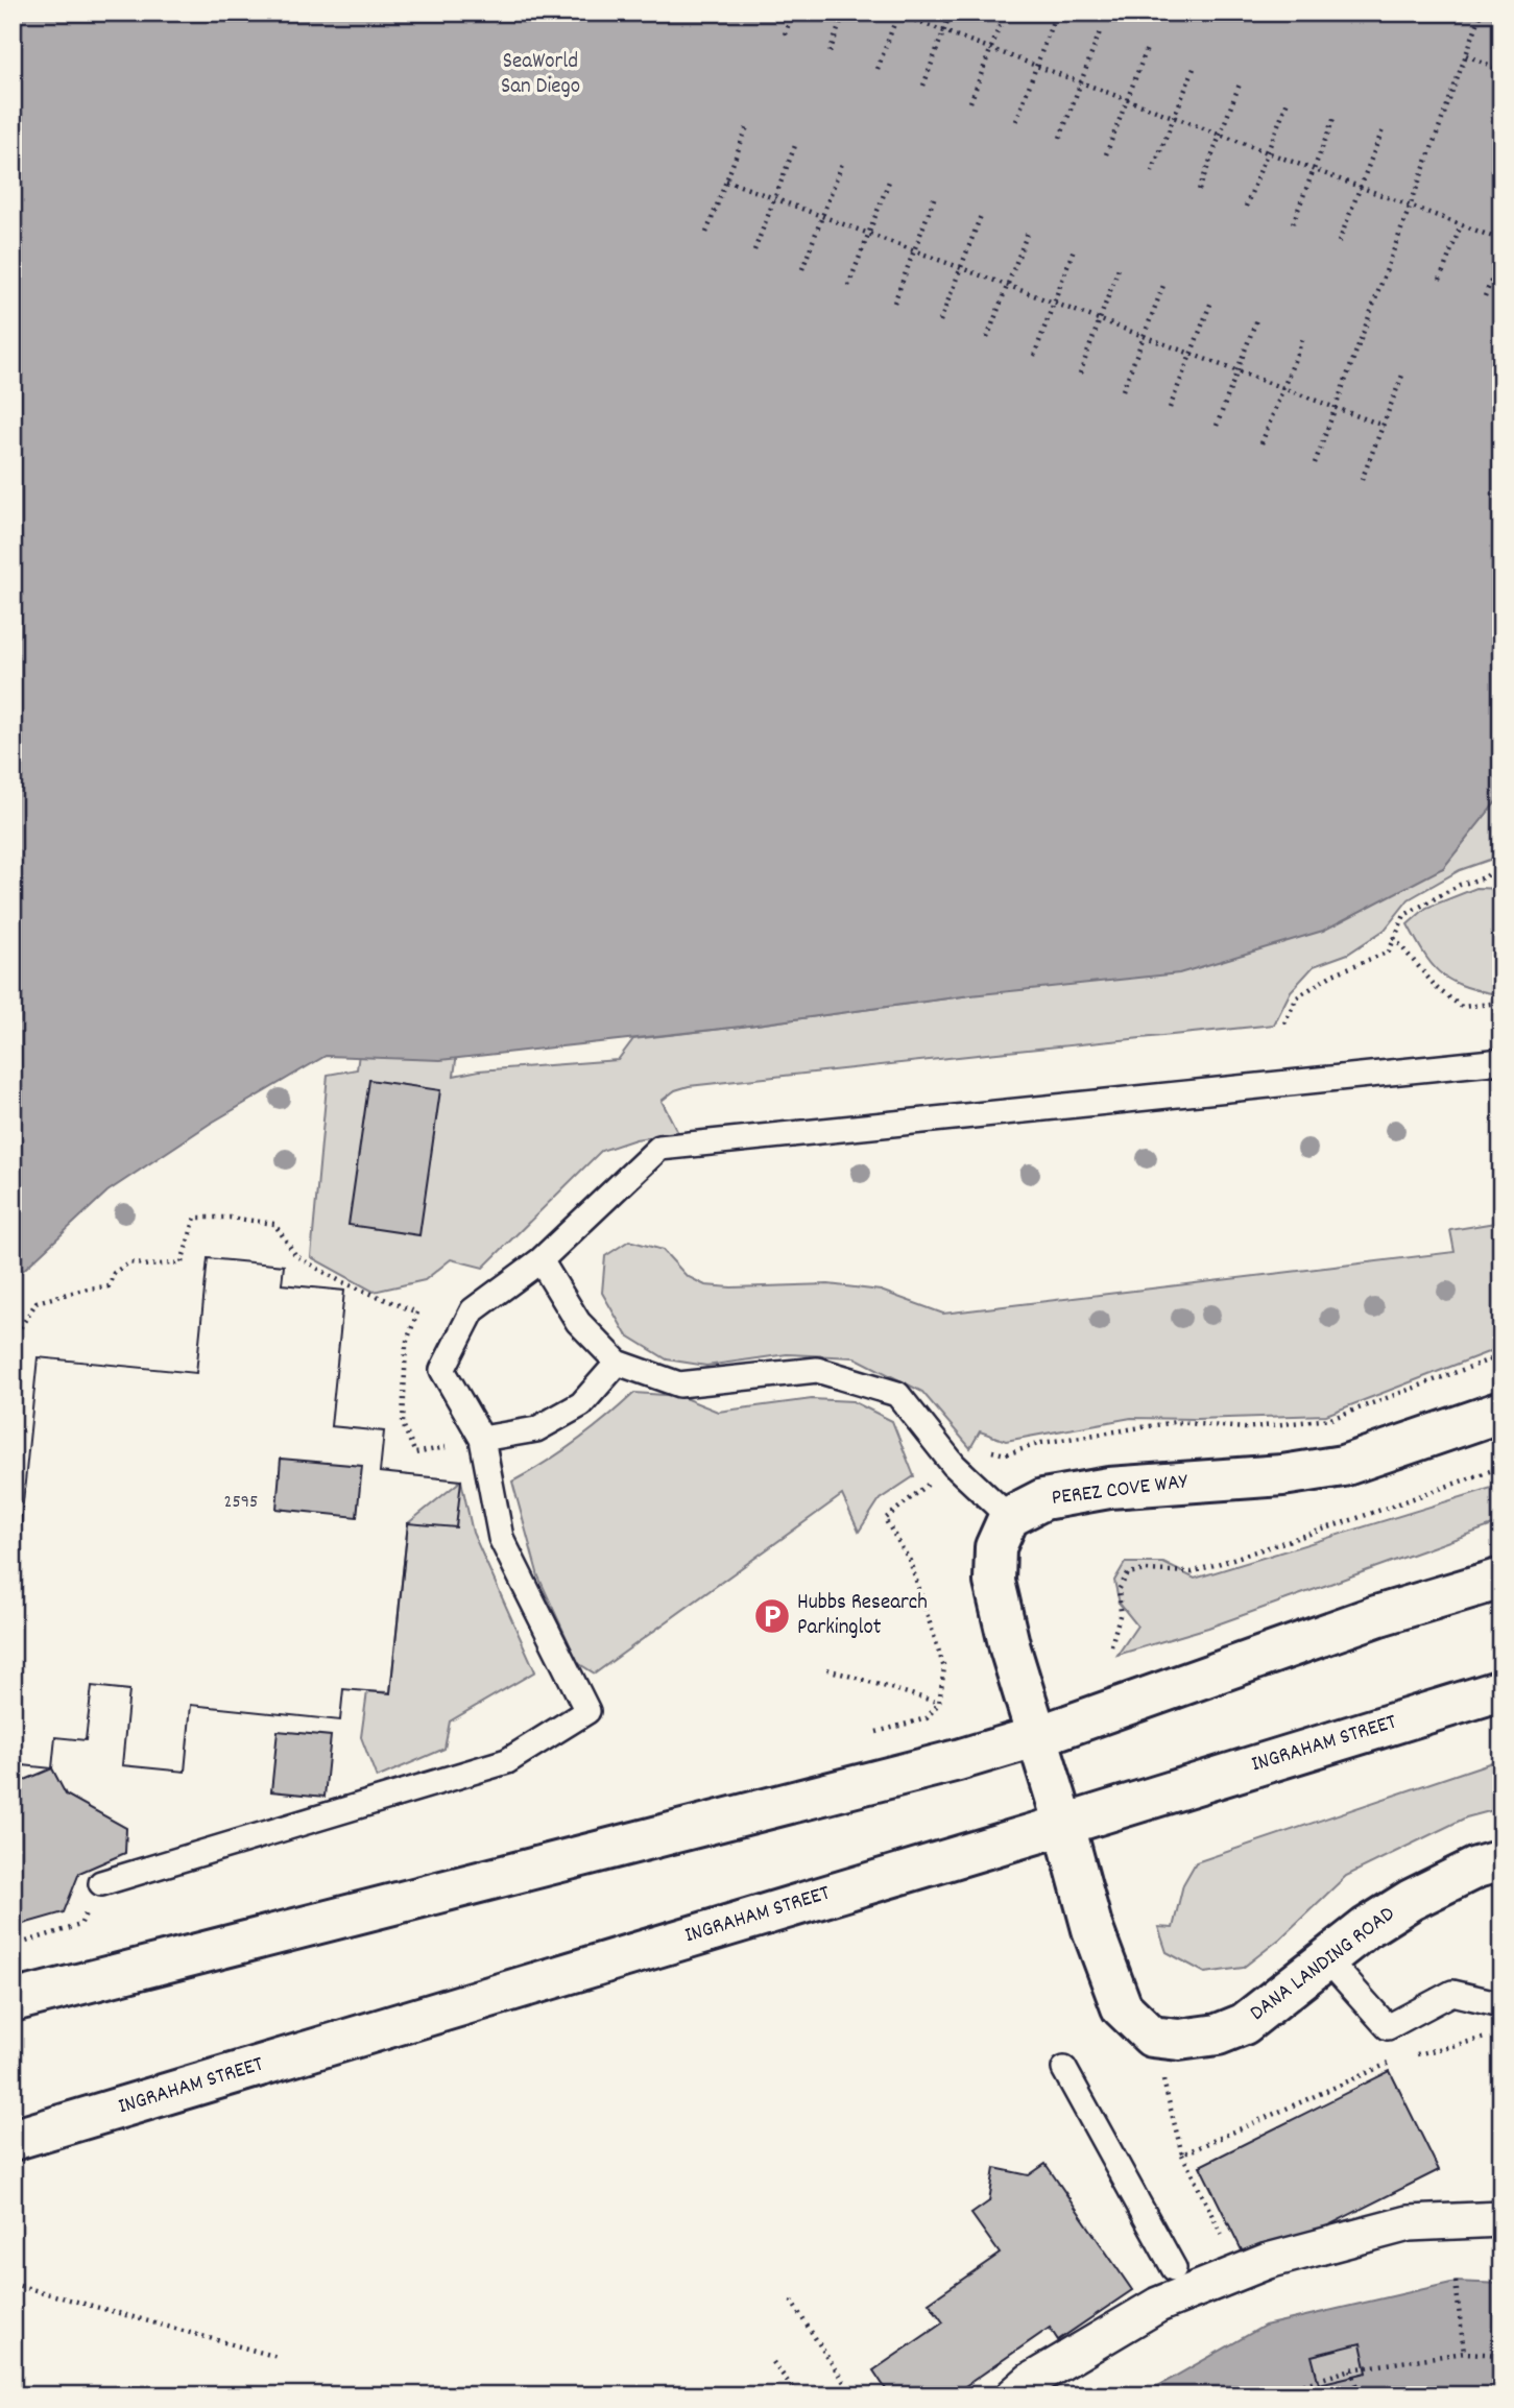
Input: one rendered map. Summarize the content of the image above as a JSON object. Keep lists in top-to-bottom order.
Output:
{
  "streets": {
    "main road": ["PEREZ COVE WAY", "INGRAHAM STREET", "DANA LANDING ROAD"]
  },
  "parks": ["SeaWorld San Diego"],
  "places": {
    "parking": ["Hubbs Research Parkinglot"]
  },
  "house_numbers": ["2595"]
}
